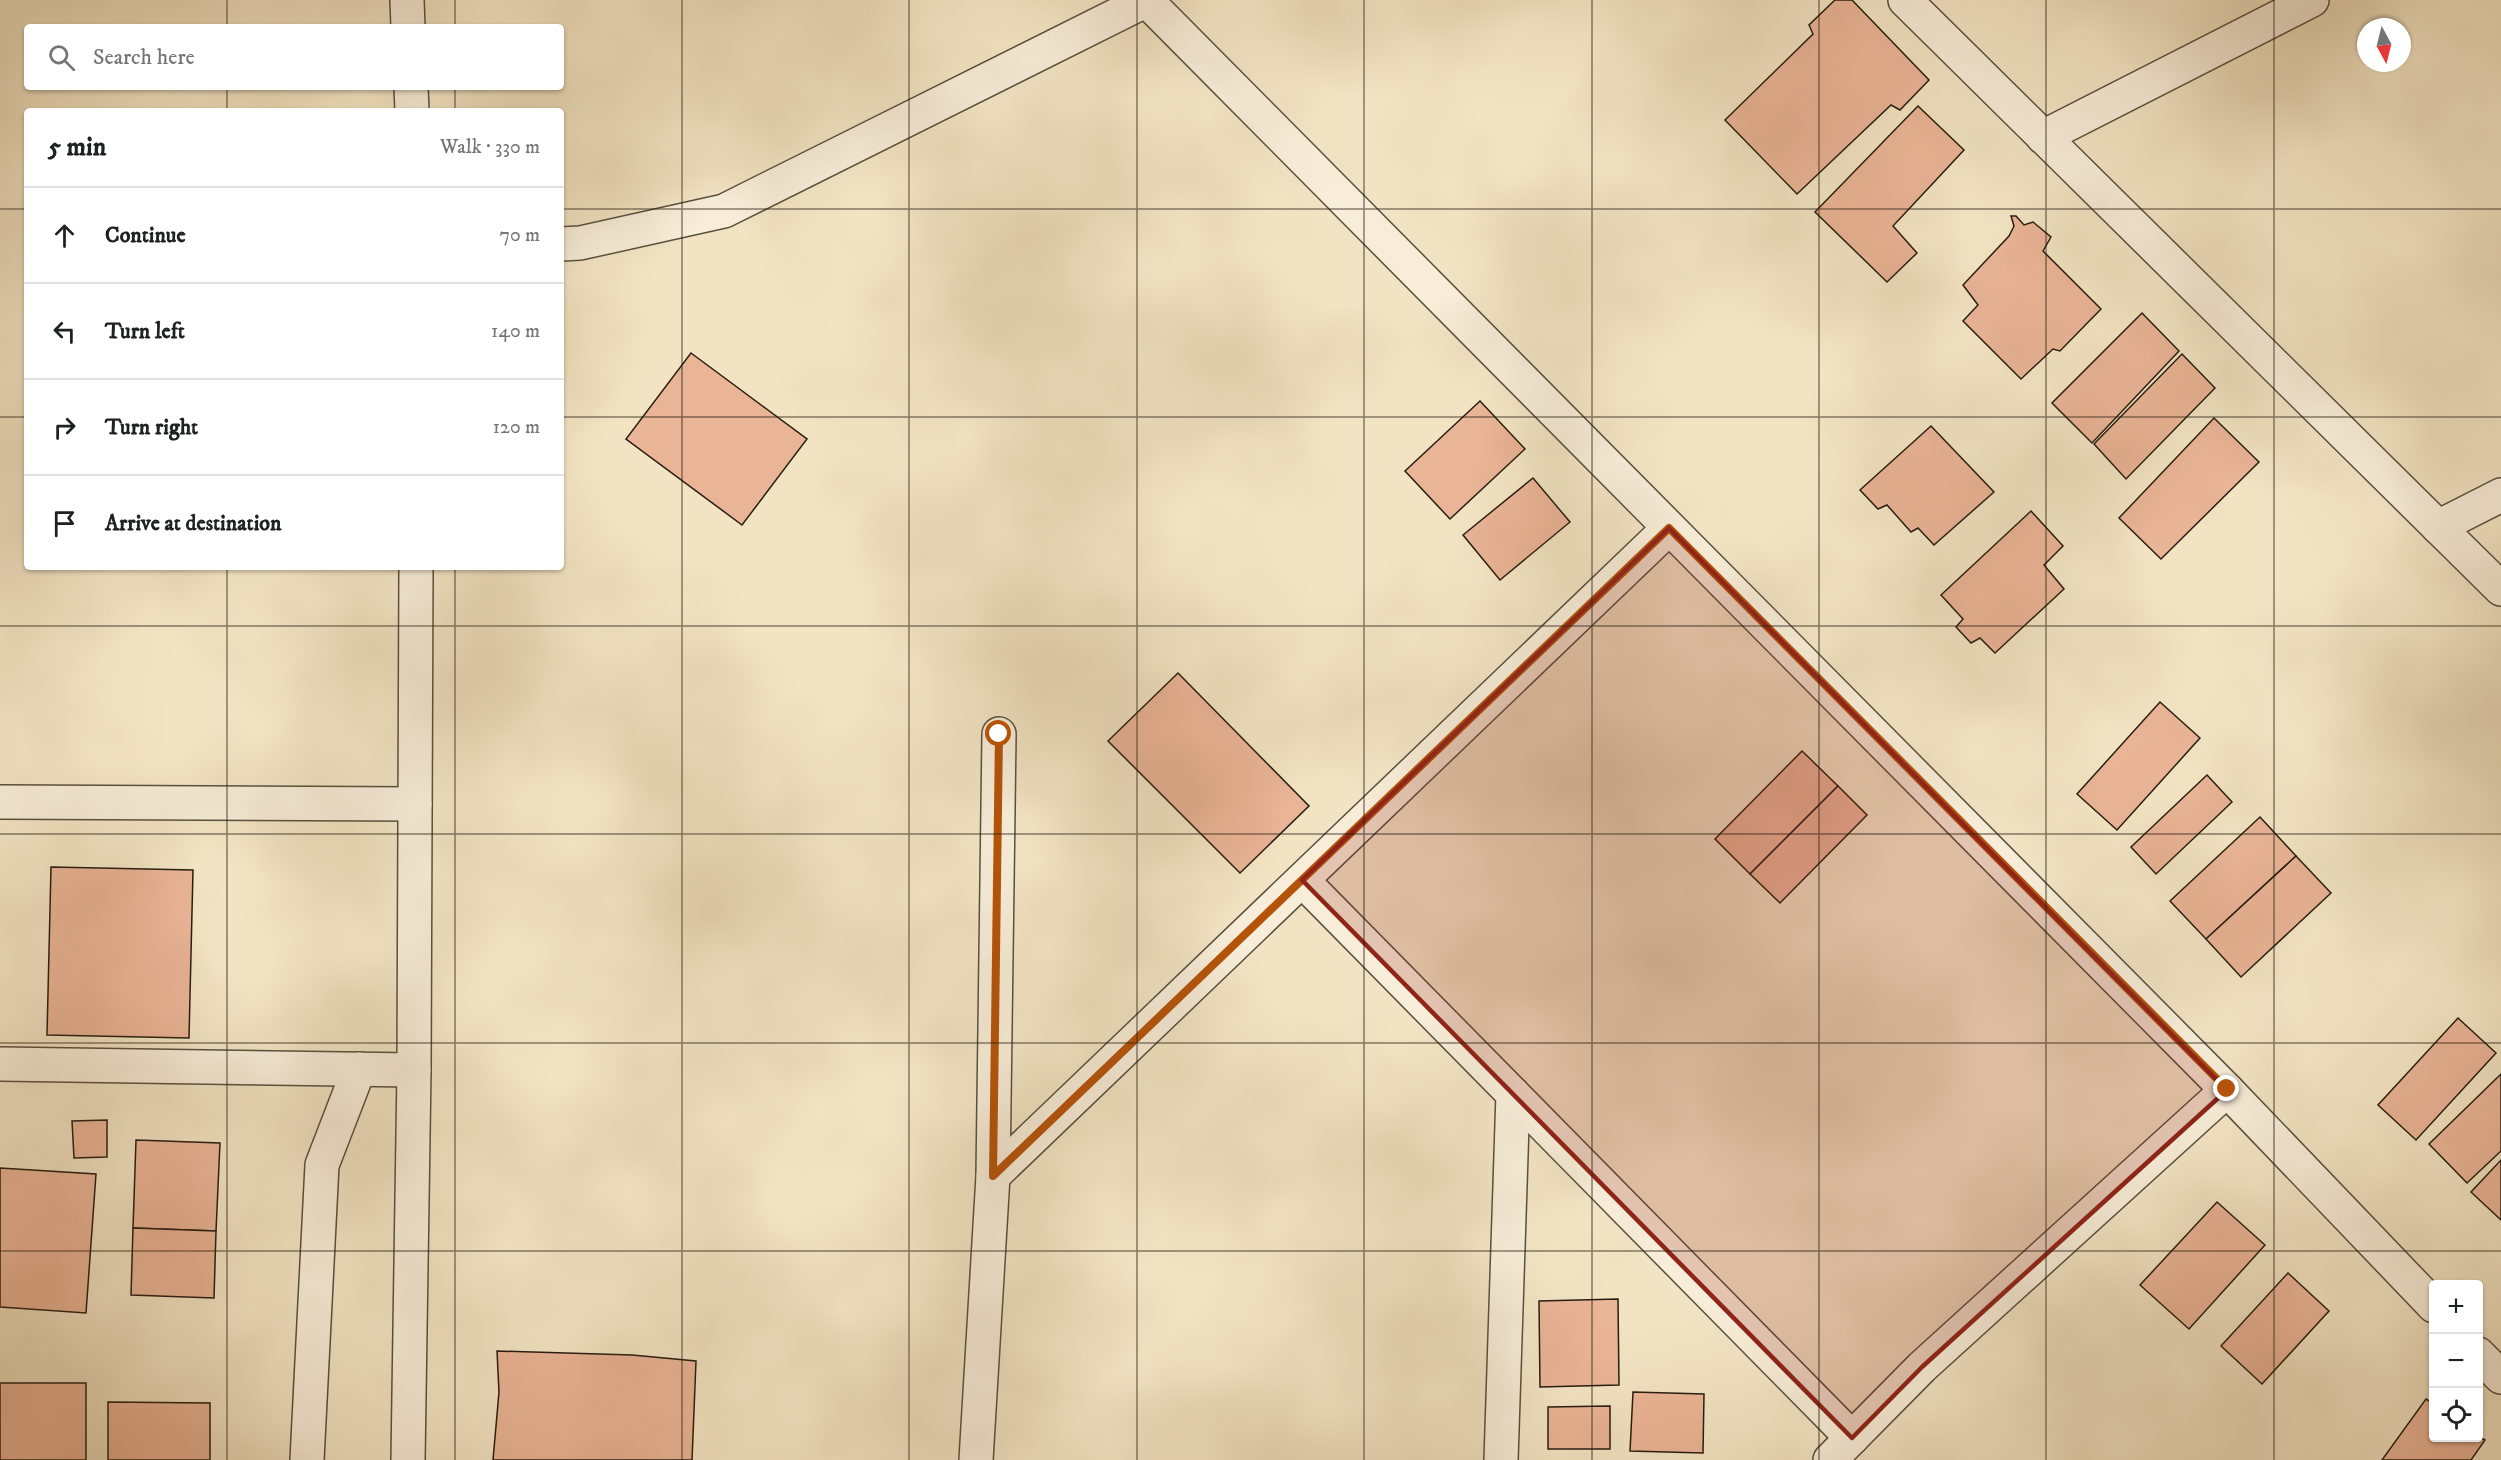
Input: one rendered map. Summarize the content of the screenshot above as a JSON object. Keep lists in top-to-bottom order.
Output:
{
  "north": "bottom",
  "page": {
    "search": "Search here",
    "heading": ["5 min", "Walk · 330 m"],
    "list": [
      ["Continue", "70 m"],
      ["Turn left", "140 m"],
      ["Turn right", "120 m"],
      "Arrive at destination"
    ],
    "map_buttons": ["+", "−"]
  }
}
